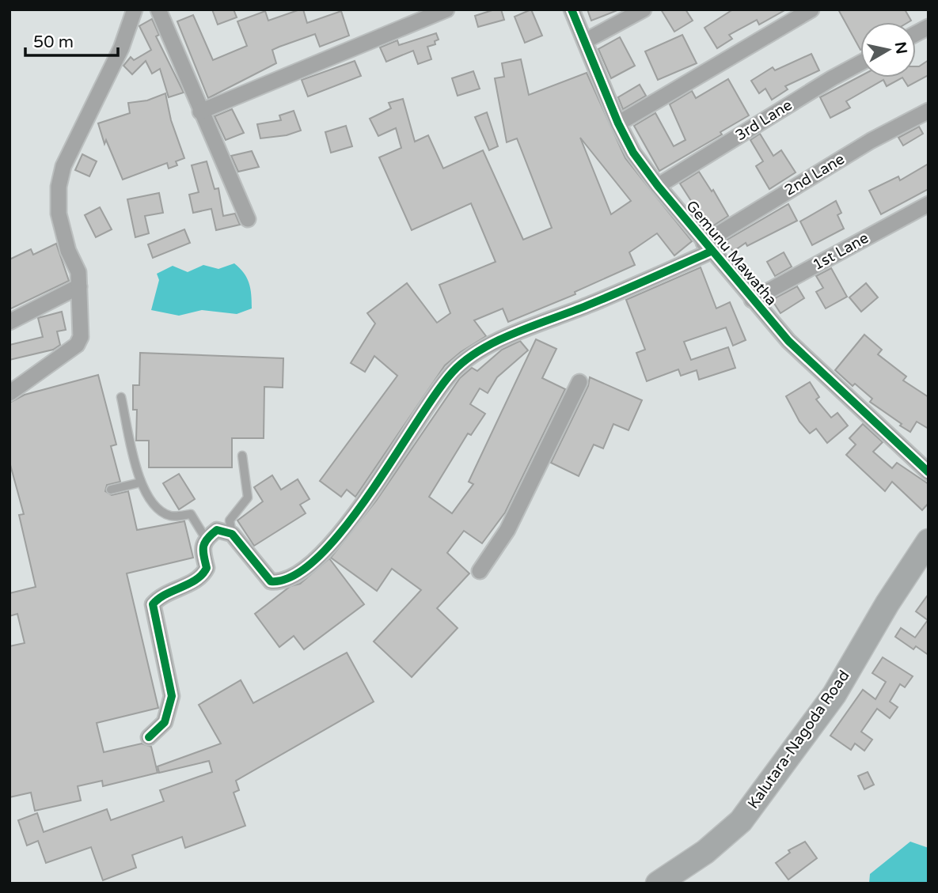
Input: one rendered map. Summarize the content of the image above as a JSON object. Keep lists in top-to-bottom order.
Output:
{
  "streets": {
    "main road": ["Kalutara-Nagoda Road"],
    "street": [
      "3rd Lane",
      "2nd Lane",
      "1st Lane",
      "Gemunu Mawatha"
    ]
  },
  "crossings": [
    ["3rd Lane", "Gemunu Mawatha"],
    ["2nd Lane", "Gemunu Mawatha"],
    ["1st Lane", "Gemunu Mawatha"]
  ],
  "scale_bar": "50 m",
  "north": "right"
}
